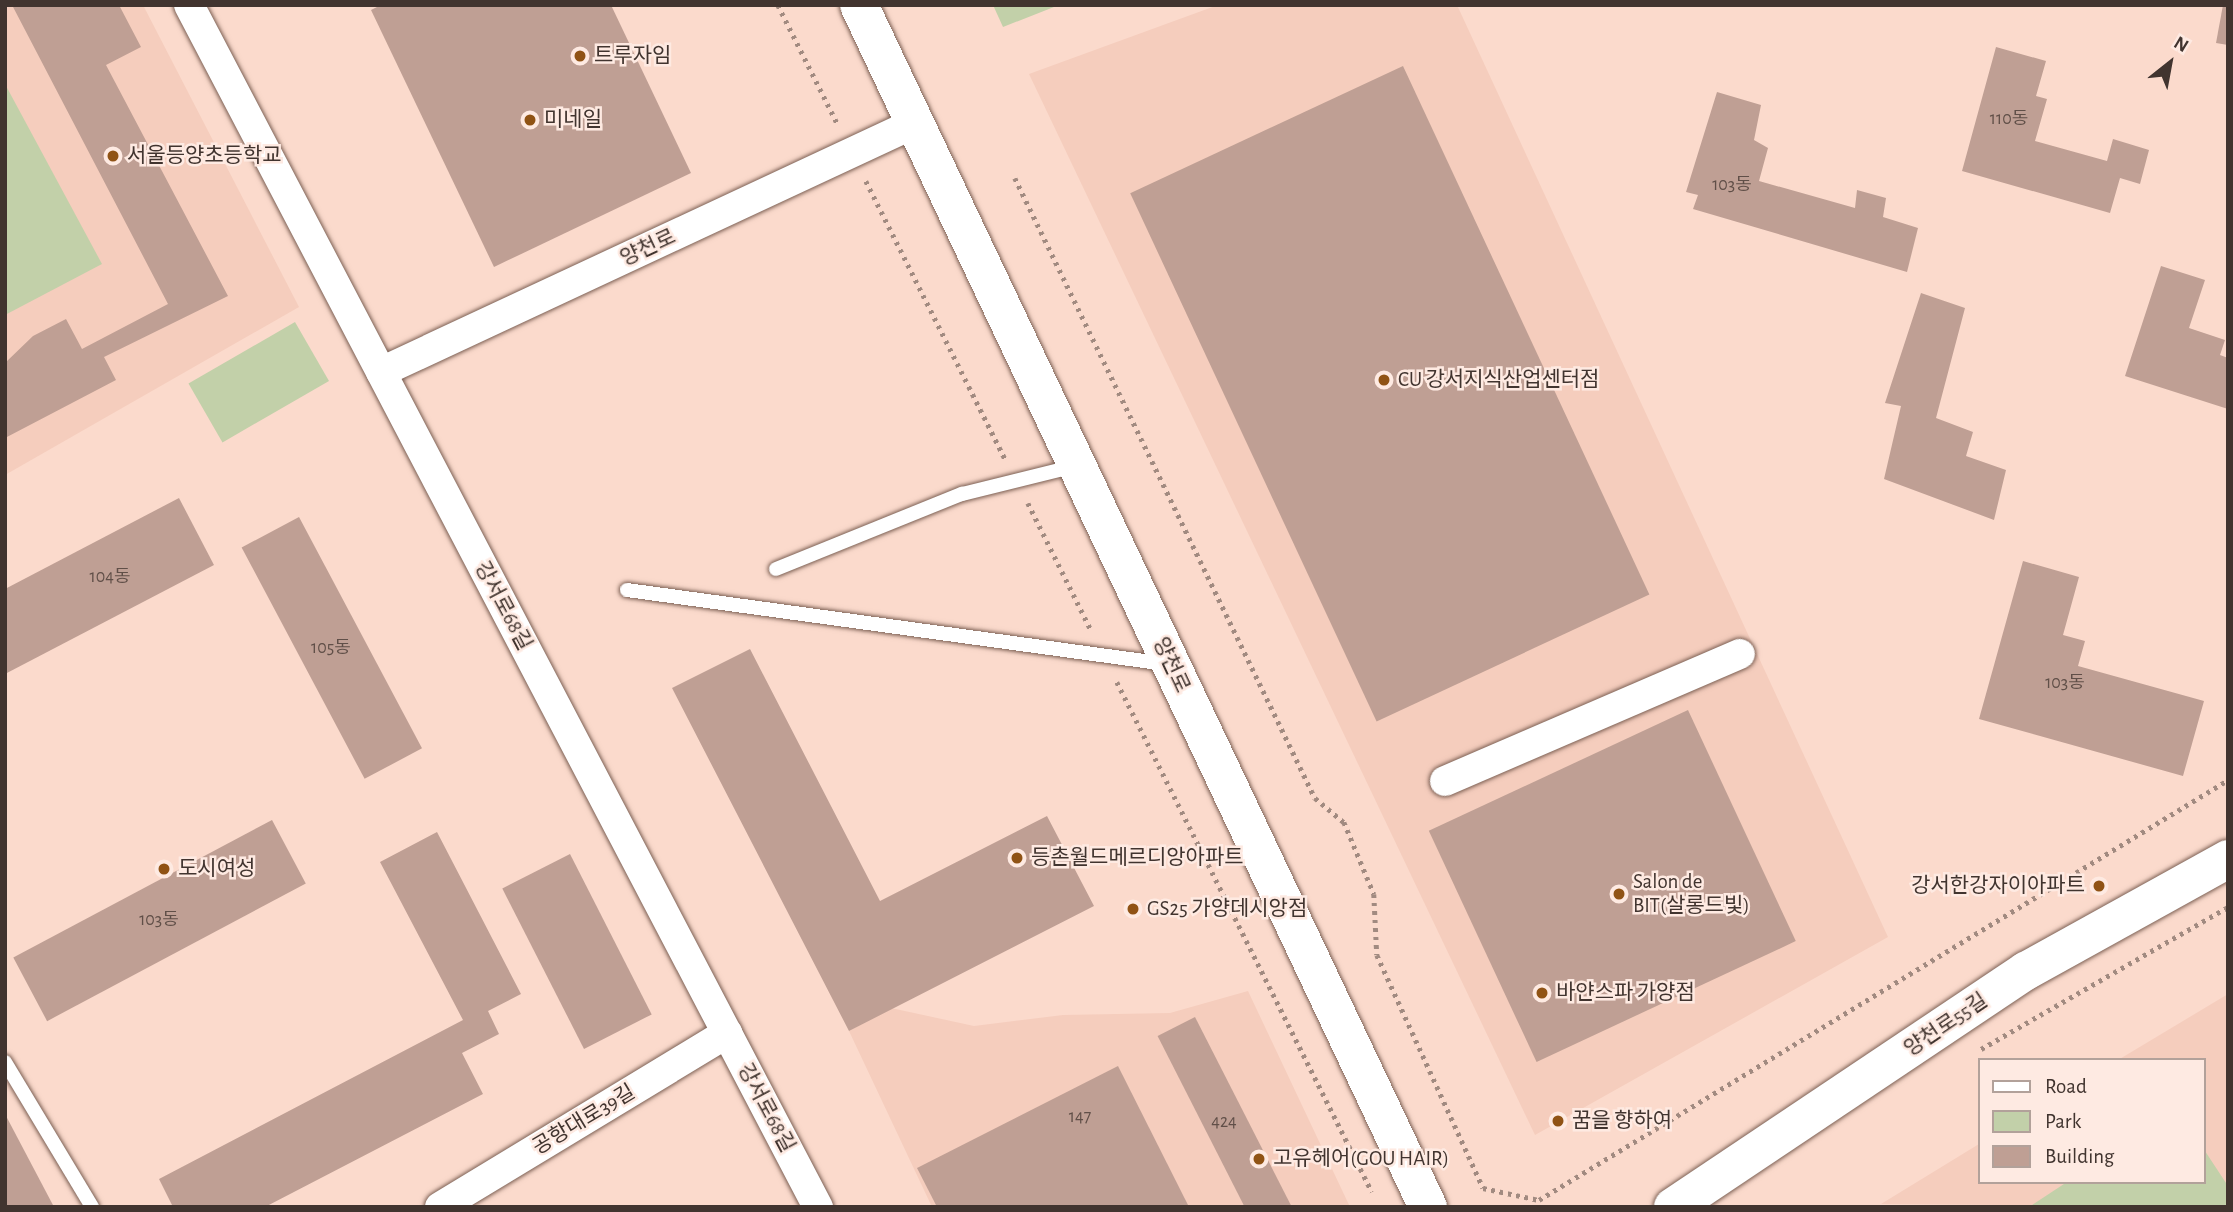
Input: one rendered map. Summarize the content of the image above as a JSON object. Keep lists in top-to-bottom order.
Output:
{
  "streets": {
    "main road": ["양천로", "양천로55길"],
    "street": ["강서로68길", "공항대로39길"]
  },
  "crossings": [
    ["양천로", "강서로68길"],
    ["강서로68길", "공항대로39길"]
  ],
  "places": [
    "트루자임",
    "미네일",
    "서울등양초등학교",
    "CU 강서지식산업센터점",
    "등촌월드메르디앙아파트",
    "도시여성",
    "강서한강자이아파트",
    "Salon de BIT(살롱드빛)",
    "GS25 가양데시앙점",
    "바얀스파 가양점",
    "꿈을 향하여",
    "고유헤어(GOU HAIR)"
  ],
  "house_numbers": [
    "110동",
    "103동",
    "104동",
    "105동",
    "103동",
    "103동",
    "147",
    "424"
  ],
  "legend": ["Road", "Park", "Building"],
  "north": "top right"
}
